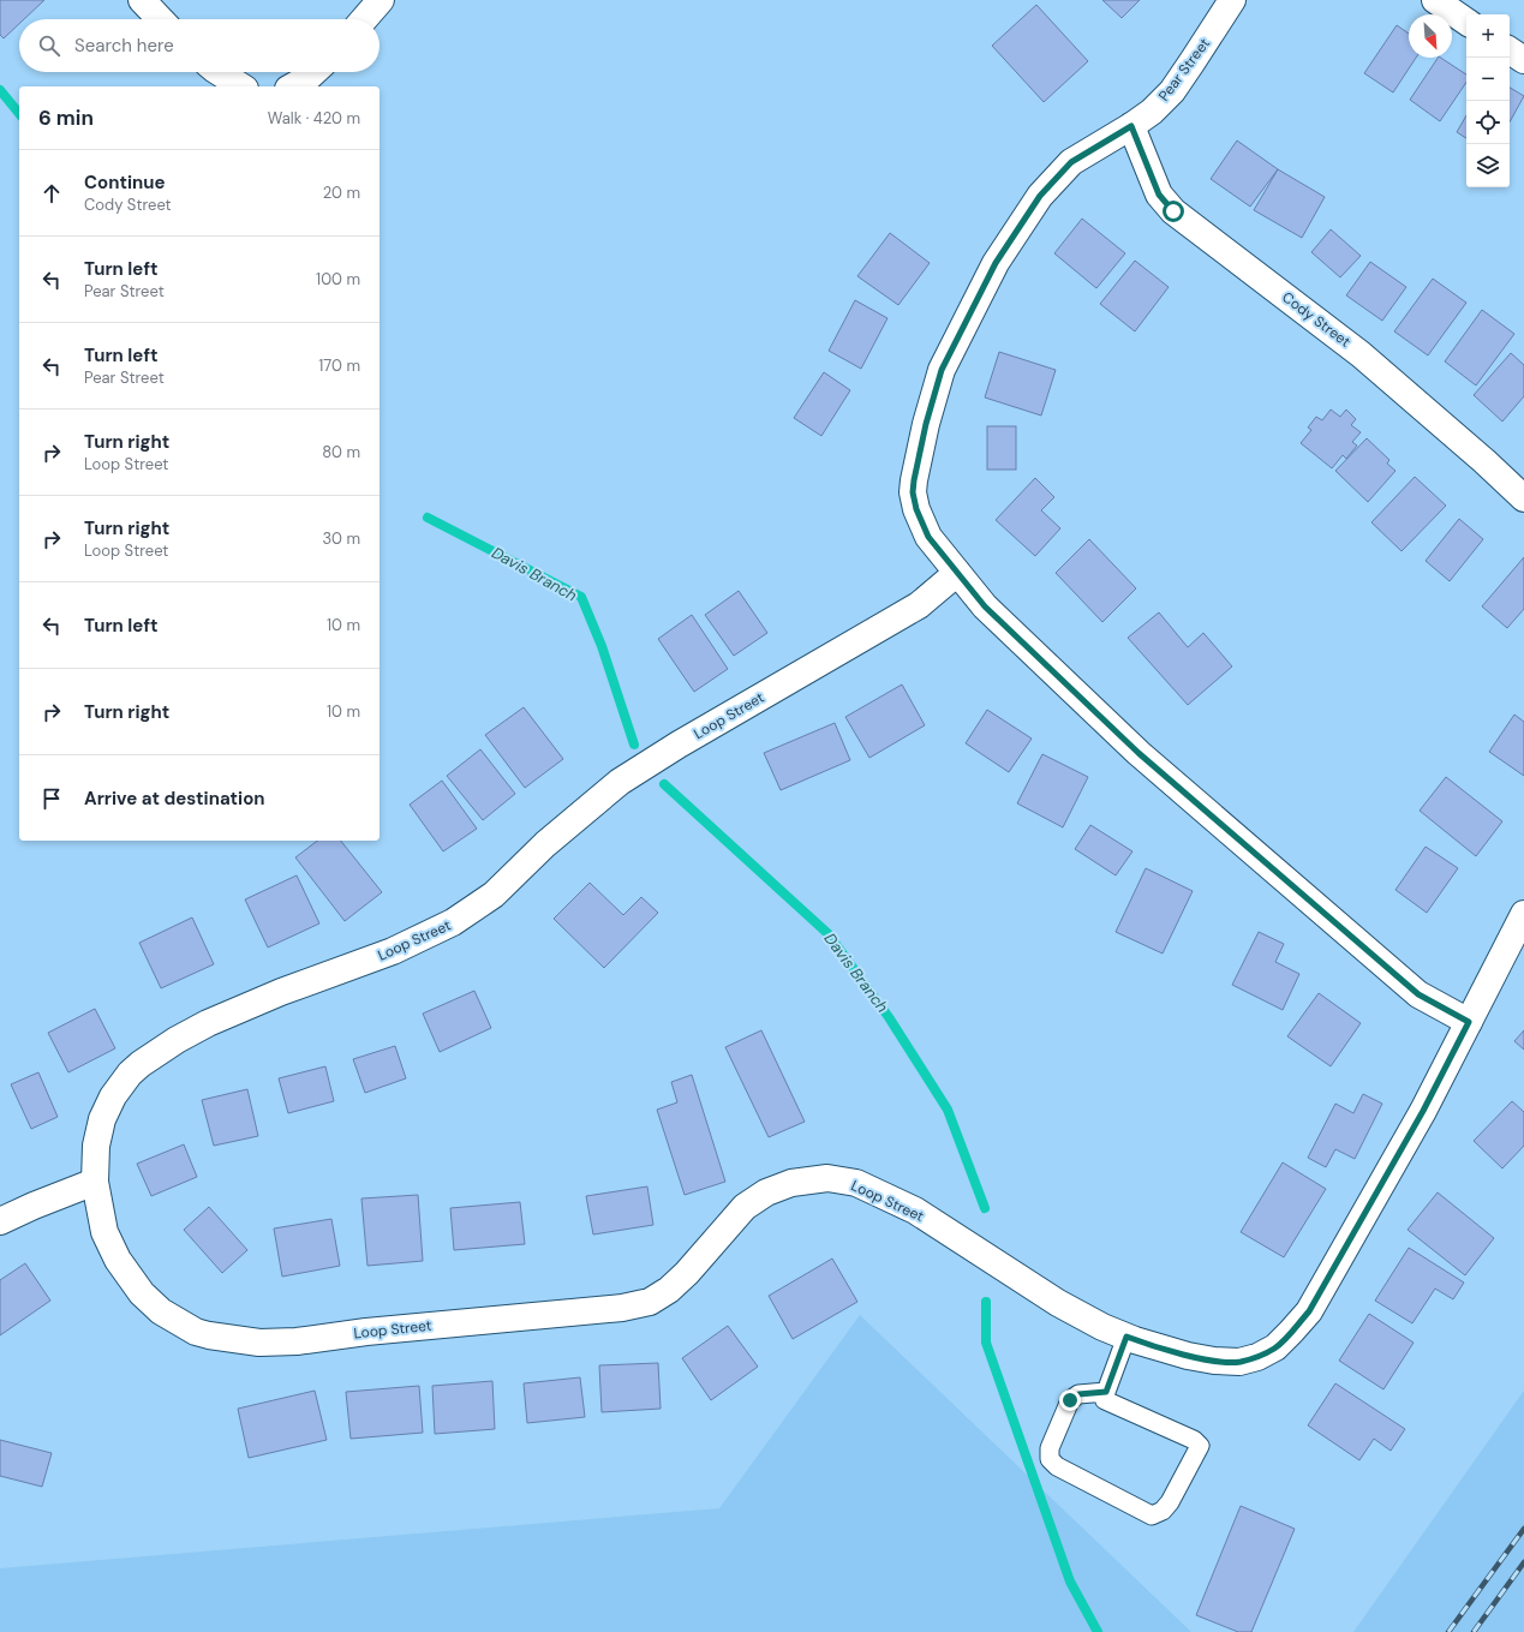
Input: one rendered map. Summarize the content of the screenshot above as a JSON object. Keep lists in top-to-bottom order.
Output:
{
  "streets": {
    "street": ["Pear Street", "Cody Street", "Loop Street"]
  },
  "crossings": [
    ["Pear Street", "Cody Street"],
    ["Pear Street", "Loop Street"]
  ],
  "water": ["Davis Branch"],
  "north": "bottom right",
  "page": {
    "map_buttons": ["+", "−"],
    "search": "Search here",
    "heading": ["6 min", "Walk · 420 m"],
    "list": [
      ["Continue", "Cody Street", "20 m"],
      ["Turn left", "Pear Street", "100 m"],
      ["Turn left", "Pear Street", "170 m"],
      ["Turn right", "Loop Street", "80 m"],
      ["Turn right", "Loop Street", "30 m"],
      ["Turn left", "10 m"],
      ["Turn right", "10 m"],
      "Arrive at destination"
    ]
  }
}
